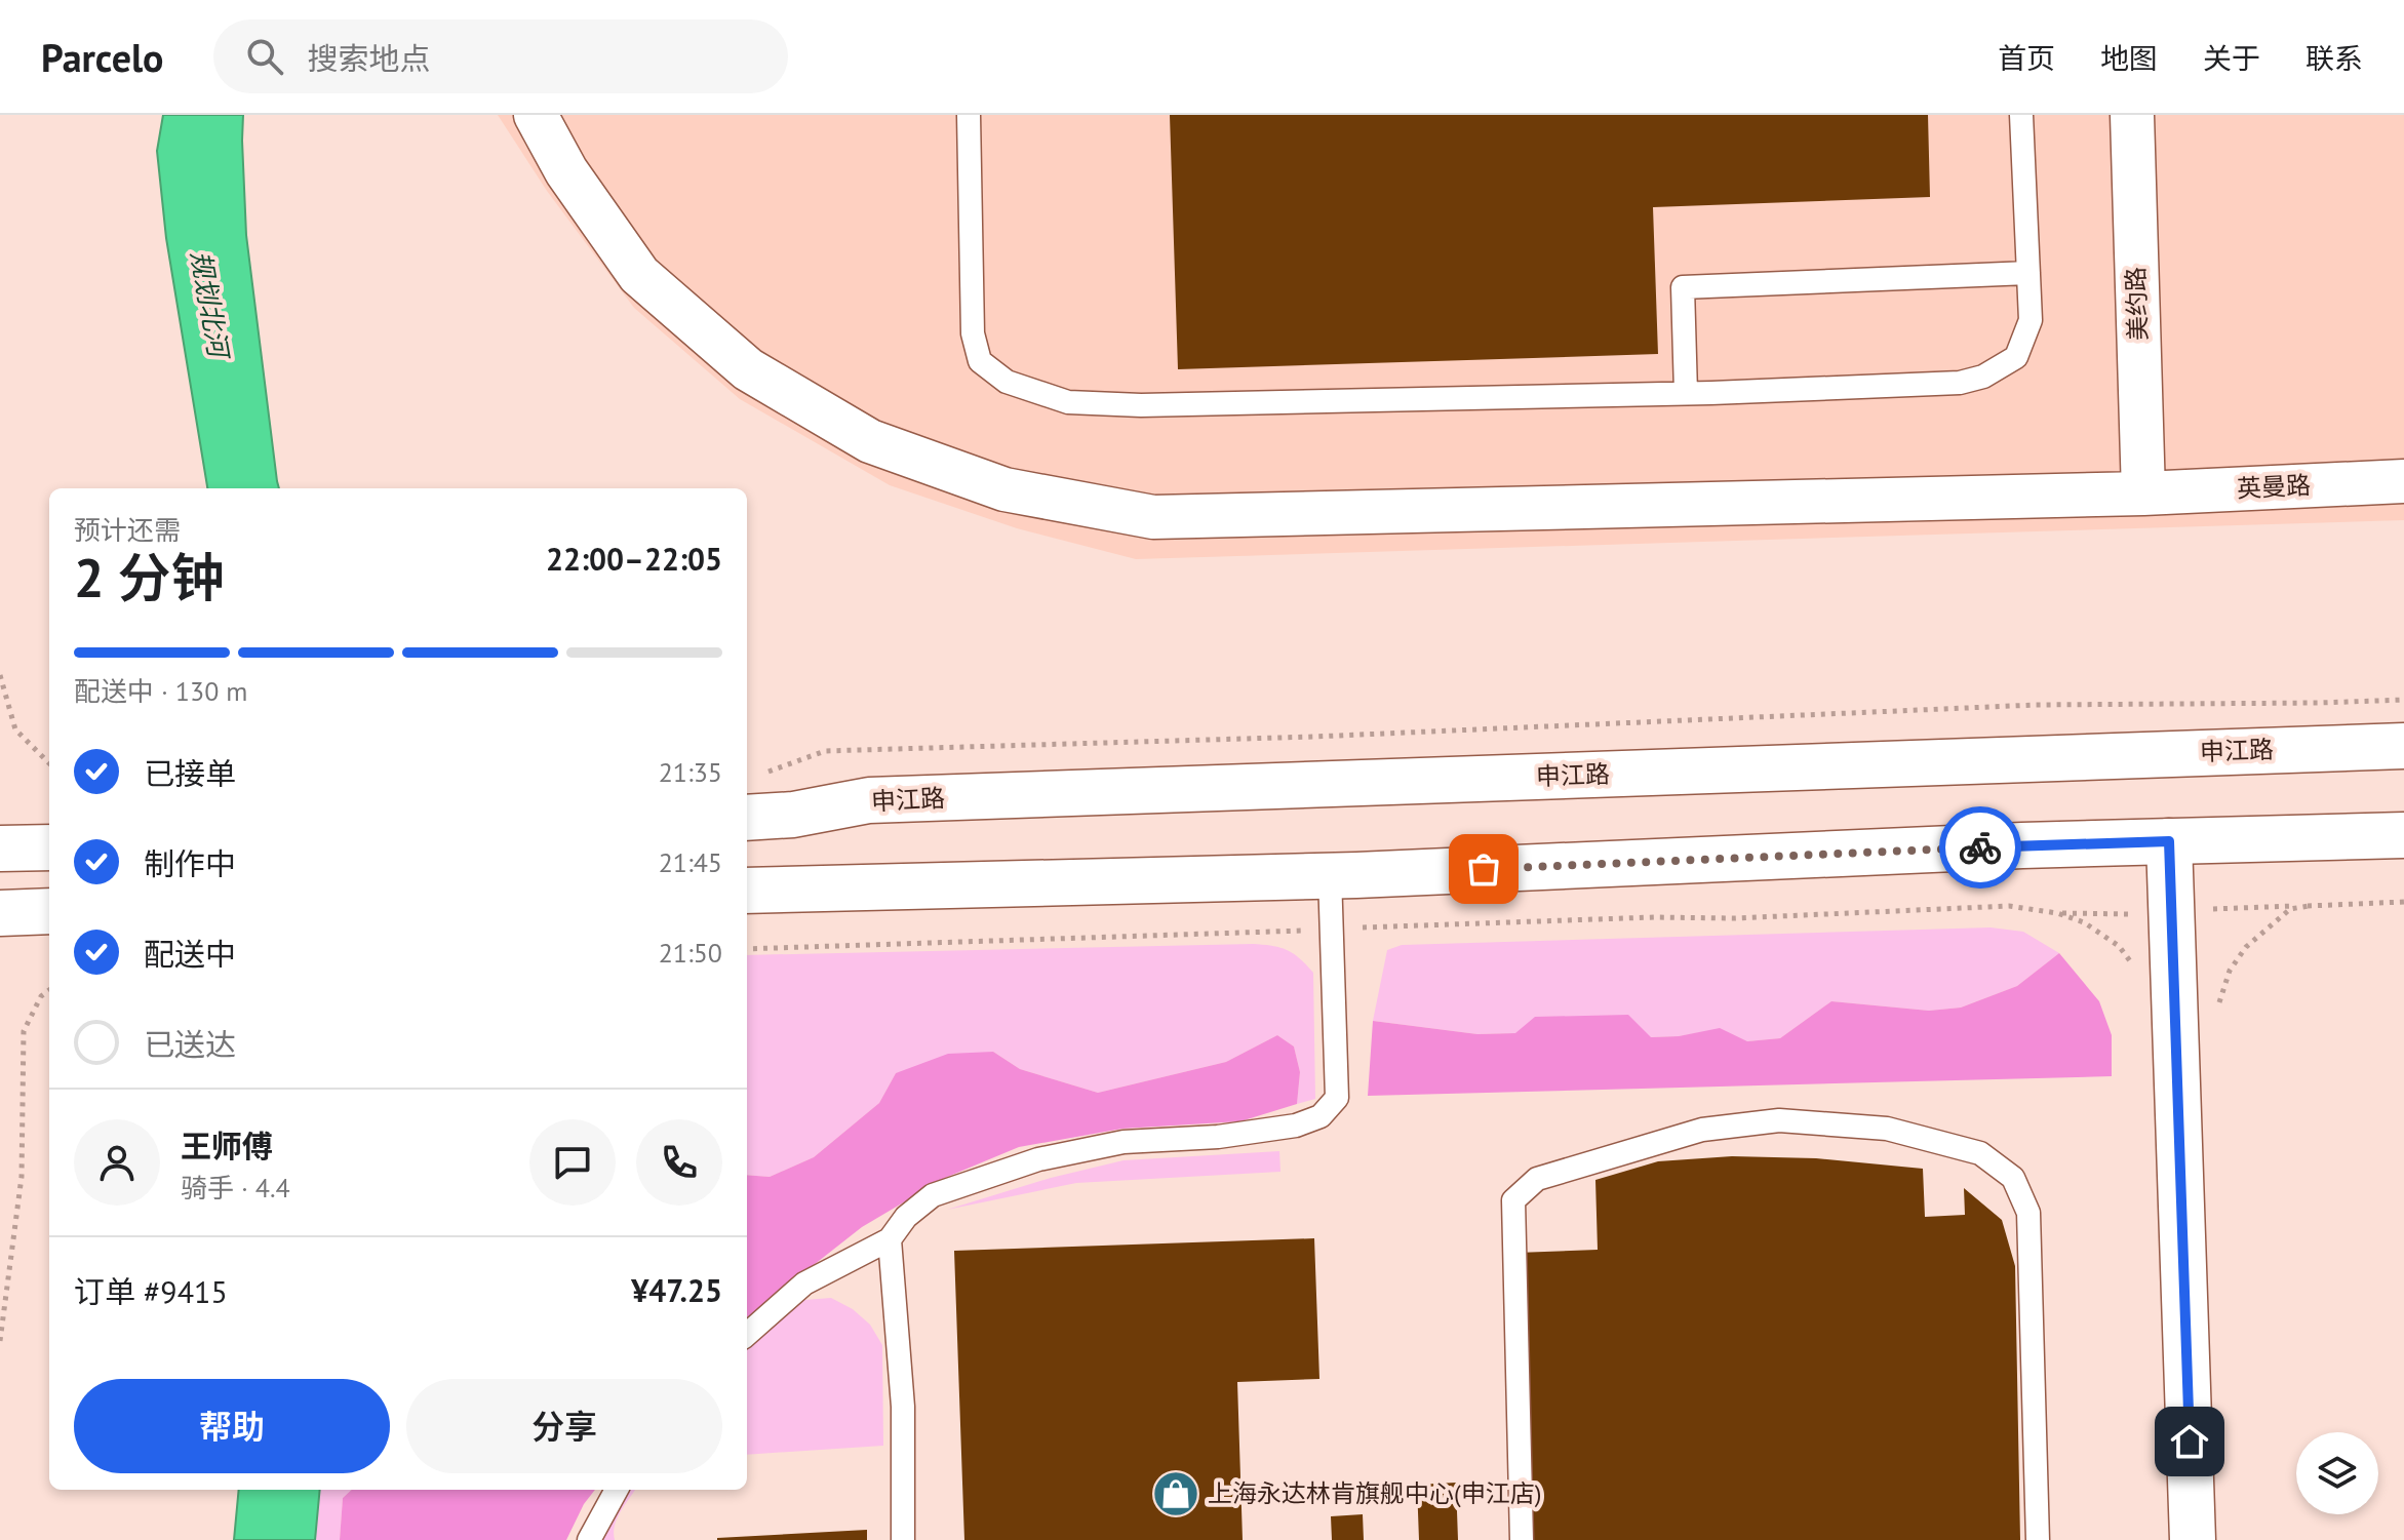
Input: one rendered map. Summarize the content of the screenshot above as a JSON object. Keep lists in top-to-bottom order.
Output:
{
  "streets": {
    "main road": ["申江路"],
    "street": ["美约路", "英曼路"]
  },
  "crossings": [
    ["美约路", "英曼路"]
  ],
  "water": ["规划北河"],
  "places": {
    "shop": ["上海永达林肯旗舰中心(申江店)"]
  },
  "page": {
    "header": "Parcelo",
    "search": "搜索地点",
    "nav": [
      "首页",
      "地图",
      "关于",
      "联系"
    ],
    "heading": ["2 分钟", "预计还需", "22:00–22:05"],
    "panel": [
      "王师傅",
      "骑手 · 4.4",
      "订单 #9415",
      "¥47.25"
    ],
    "bar": "配送中 · 130 m",
    "list": [
      ["已接单", "21:35"],
      ["制作中", "21:45"],
      ["配送中", "21:50"],
      "已送达"
    ],
    "buttons": ["帮助", "分享"]
  }
}
